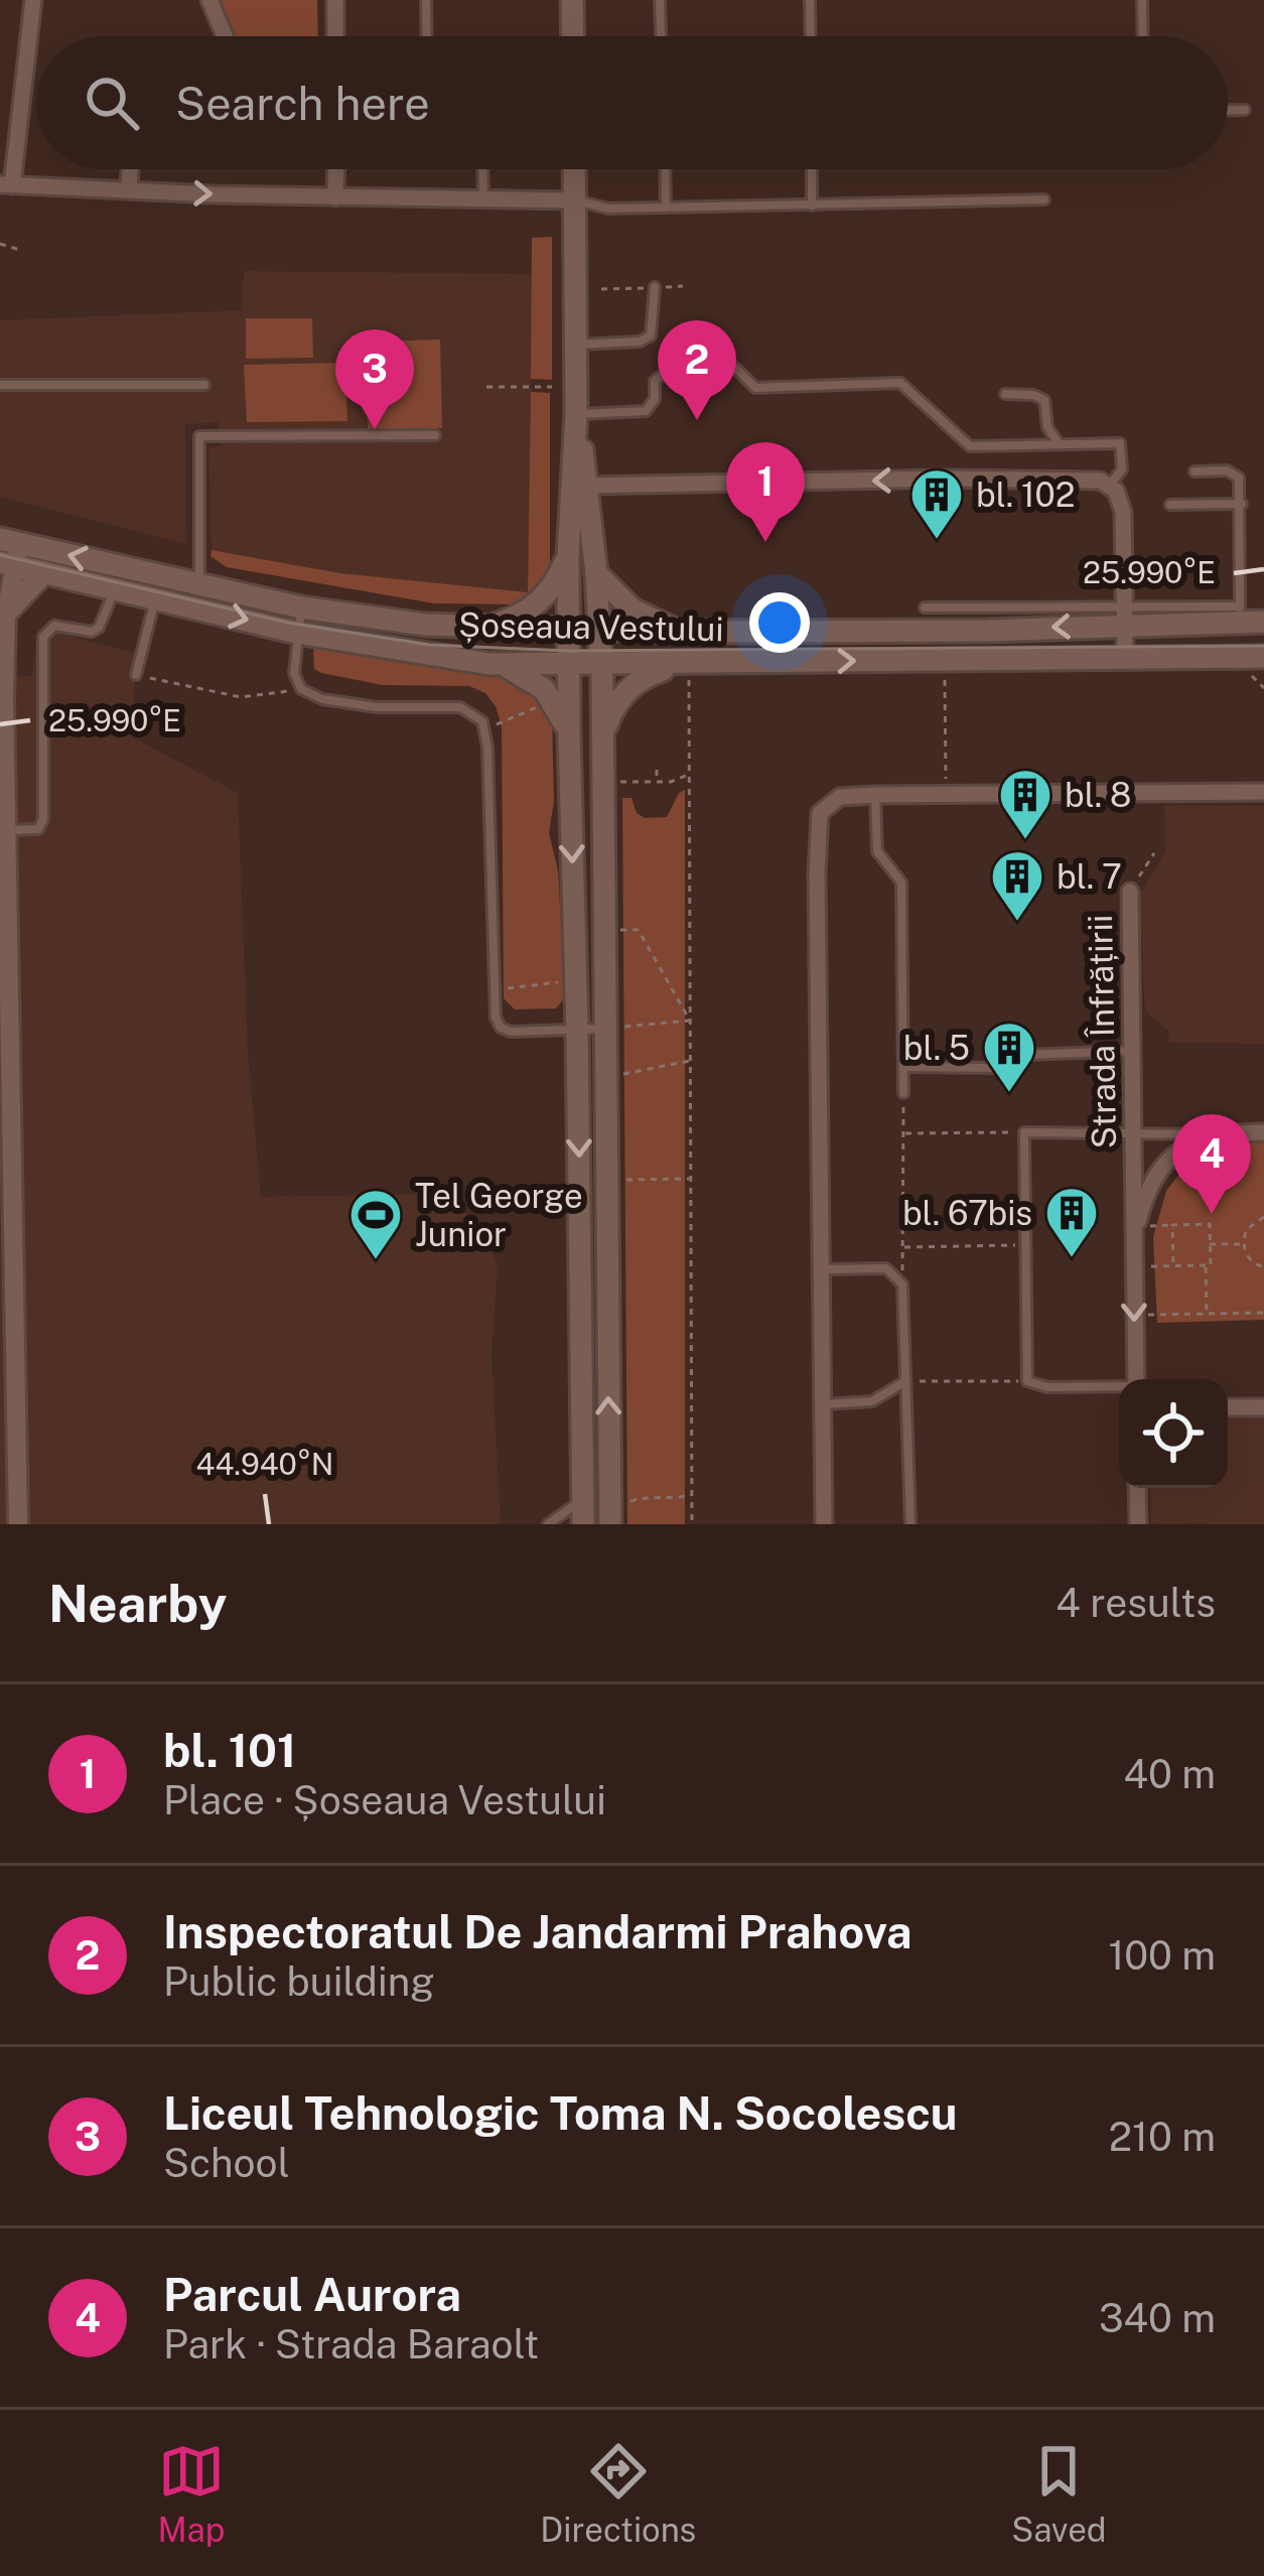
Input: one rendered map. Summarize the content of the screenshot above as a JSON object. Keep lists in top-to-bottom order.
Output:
{
  "streets": {
    "main road": ["Șoseaua Vestului"],
    "street": ["Strada Înfrățirii"]
  },
  "places": {
    "building": [
      "bl. 102",
      "bl. 8",
      "bl. 7",
      "bl. 5",
      "bl. 67bis"
    ],
    "sports": ["Tel George Junior"]
  },
  "page": {
    "search": "Search here",
    "pins": [
      "2",
      "3",
      "1",
      "4"
    ],
    "heading": ["Nearby", "4 results"],
    "list": [
      {
        "mark": "1",
        "name": "bl. 101",
        "note": "Place · Șoseaua Vestului",
        "value": "40 m"
      },
      {
        "mark": "2",
        "name": "Inspectoratul De Jandarmi Prahova",
        "note": "Public building",
        "value": "100 m"
      },
      {
        "mark": "3",
        "name": "Liceul Tehnologic Toma N. Socolescu",
        "note": "School",
        "value": "210 m"
      },
      {
        "mark": "4",
        "name": "Parcul Aurora",
        "note": "Park · Strada Baraolt",
        "value": "340 m"
      }
    ],
    "nav": ["Map", "Directions", "Saved"]
  },
  "coordinates": ["25.990°E", "44.940°N"]
}
